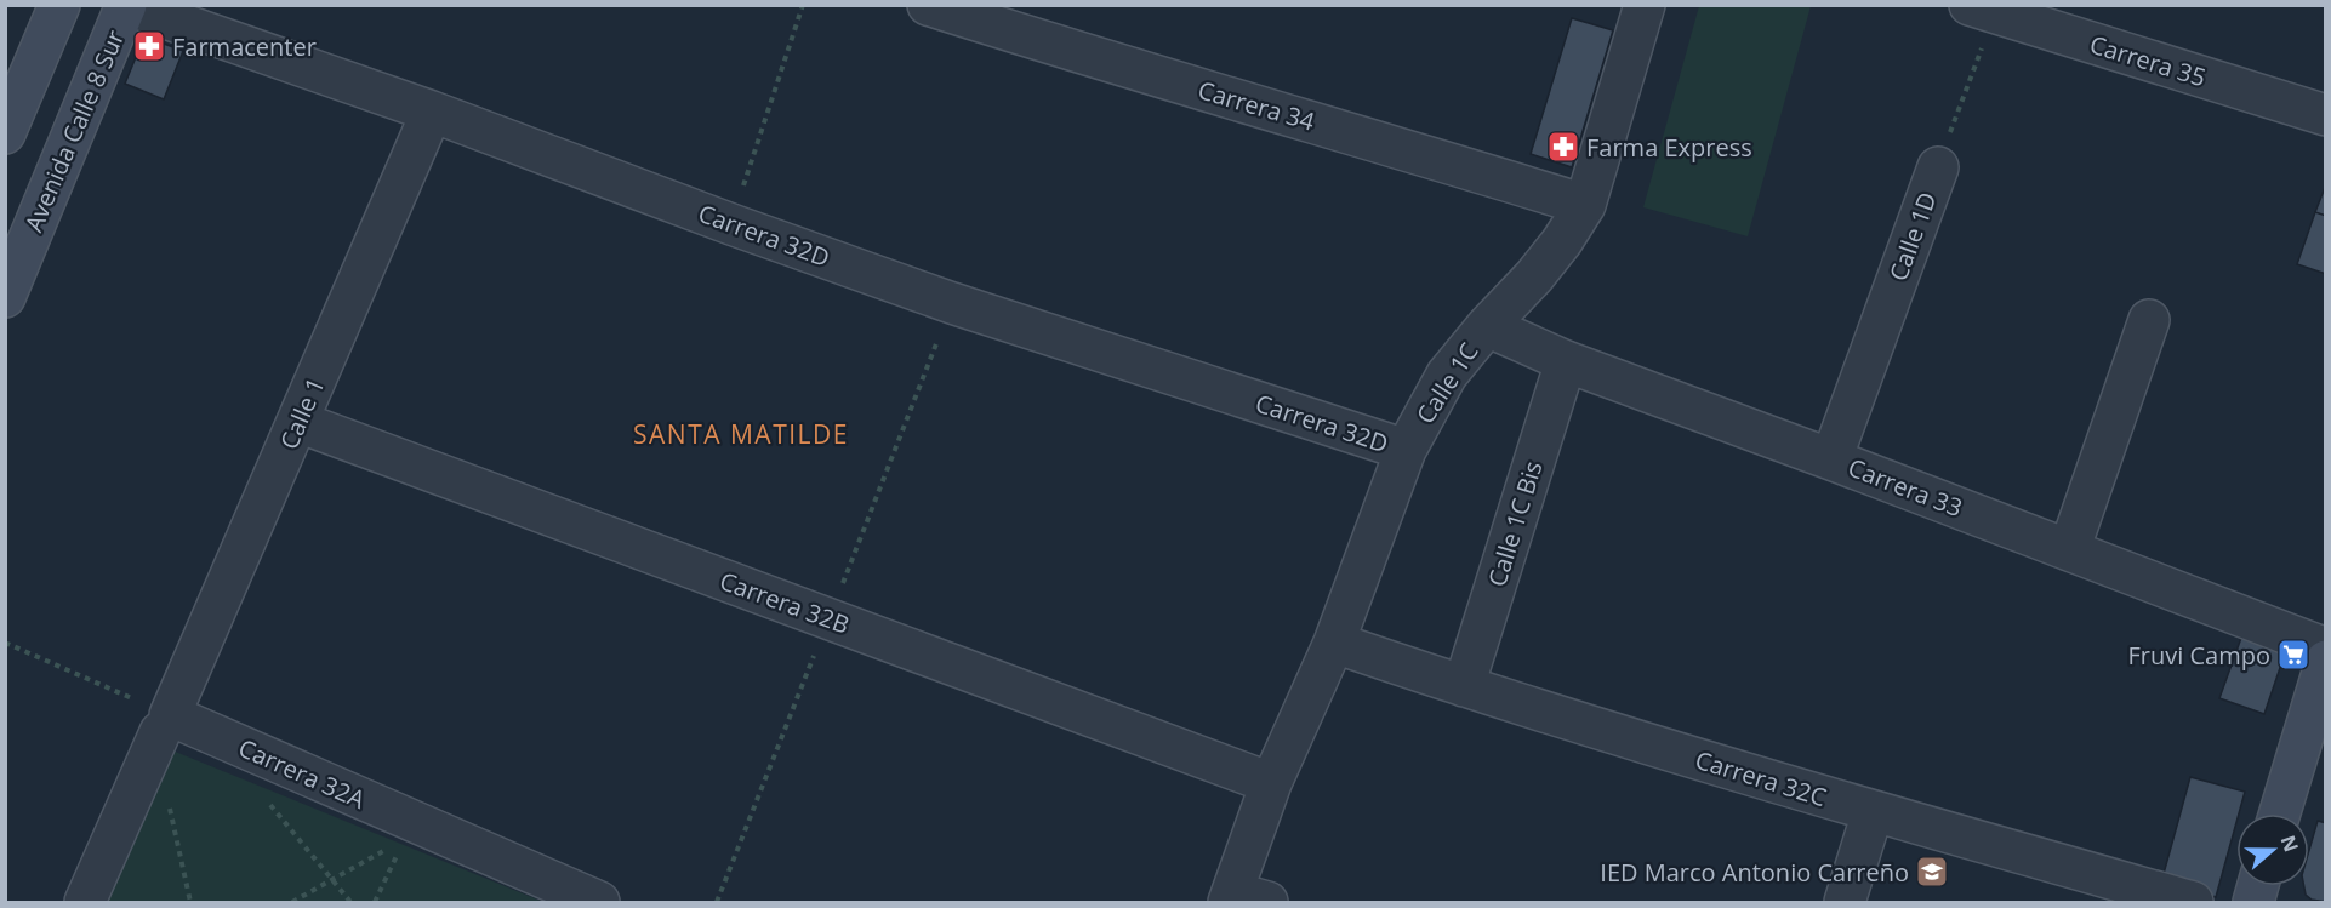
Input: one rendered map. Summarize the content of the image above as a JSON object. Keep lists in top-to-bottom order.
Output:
{
  "streets": {
    "main road": ["Avenida Calle 8 Sur"],
    "street": [
      "Carrera 35",
      "Carrera 34",
      "Carrera 32D",
      "Calle 1D",
      "Calle 1C",
      "Calle 1",
      "Carrera 33",
      "Calle 1C Bis",
      "Carrera 32B",
      "Carrera 32A",
      "Carrera 32C"
    ]
  },
  "crossings": [
    ["Carrera 35", "Calle 1D"],
    ["Carrera 34", "Calle 1C"],
    ["Avenida Calle 8 Sur", "Carrera 32D"],
    ["Carrera 32D", "Calle 1C"],
    ["Carrera 32D", "Calle 1"],
    ["Calle 1D", "Carrera 33"],
    ["Calle 1C", "Carrera 33"],
    ["Calle 1C", "Carrera 32B"],
    ["Calle 1C", "Carrera 32C"],
    ["Calle 1", "Carrera 32B"],
    ["Calle 1", "Carrera 32A"],
    ["Carrera 33", "Calle 1C Bis"],
    ["Calle 1C Bis", "Carrera 32C"]
  ],
  "districts": ["SANTA MATILDE"],
  "places": {
    "pharmacy": ["Farmacenter", "Farma Express"],
    "supermarket": ["Fruvi Campo"],
    "school or university": ["IED Marco Antonio Carreño"]
  },
  "north": "right"
}
